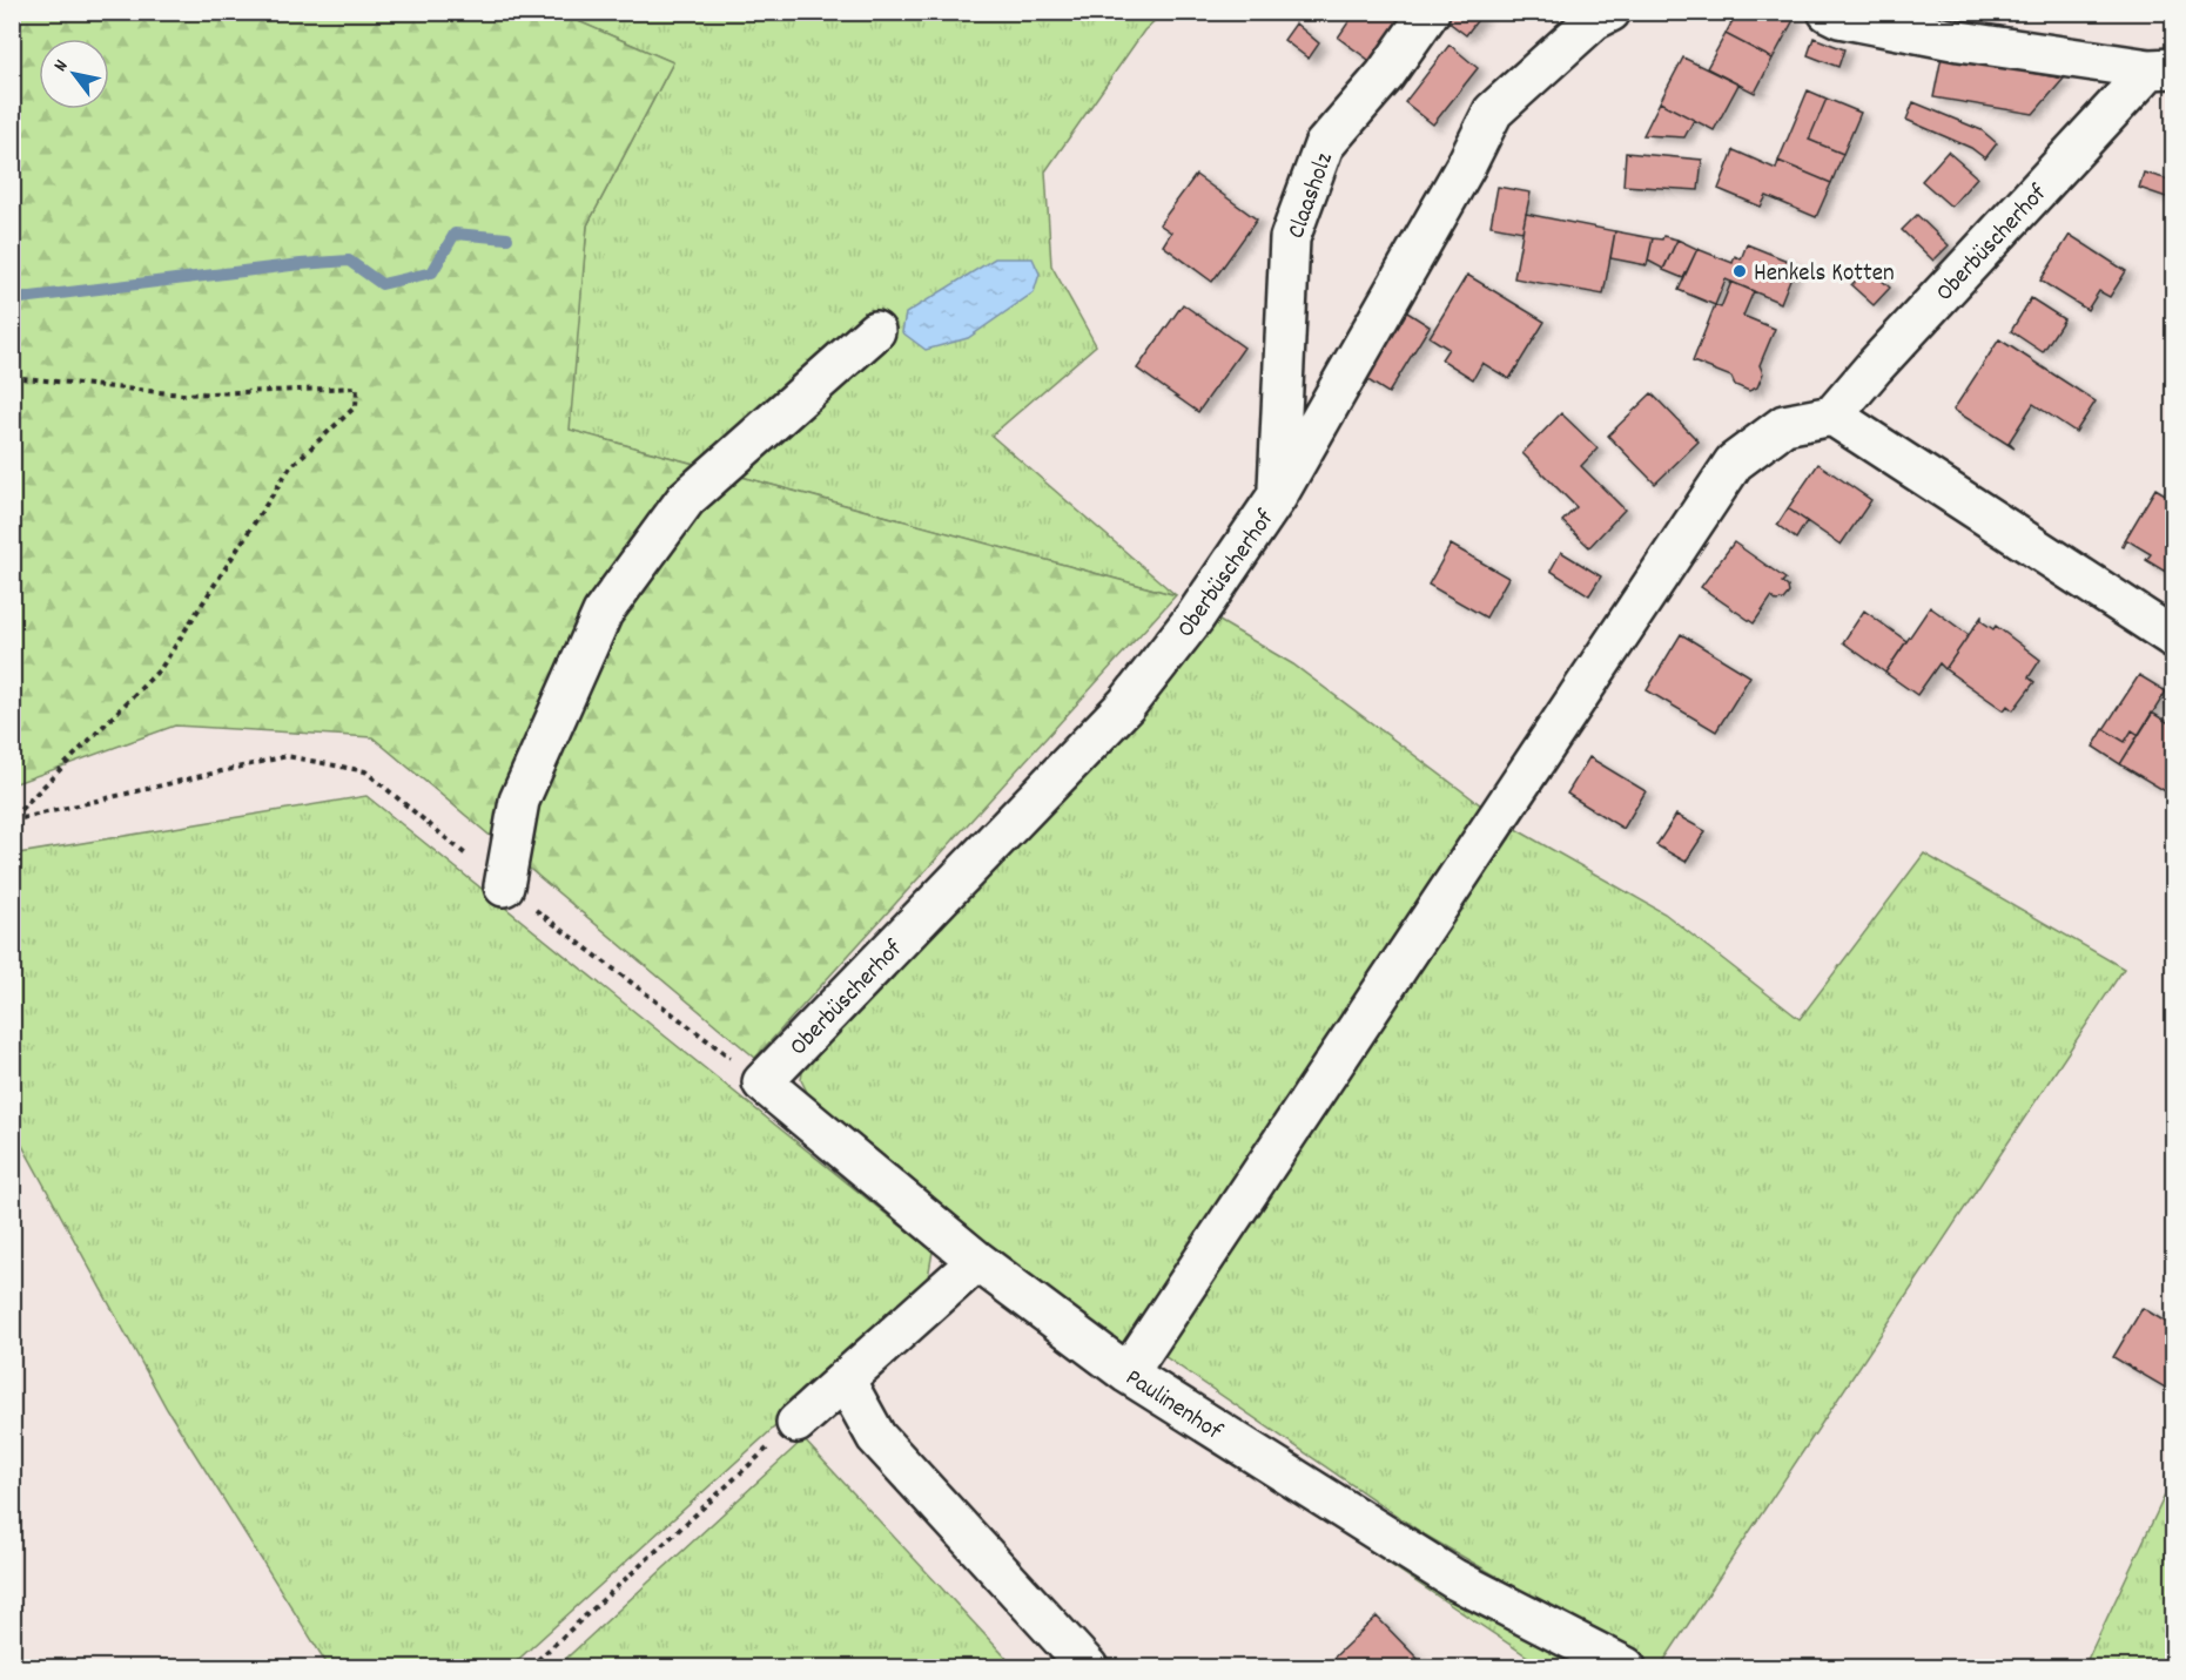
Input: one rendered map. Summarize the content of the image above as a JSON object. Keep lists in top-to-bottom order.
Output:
{
  "streets": {
    "street": ["Claasholz", "Oberbüscherhof", "Paulinenhof"]
  },
  "crossings": [
    ["Claasholz", "Oberbüscherhof"],
    ["Oberbüscherhof", "Paulinenhof"]
  ],
  "places": ["Henkels Kotten"],
  "north": "top left"
}
